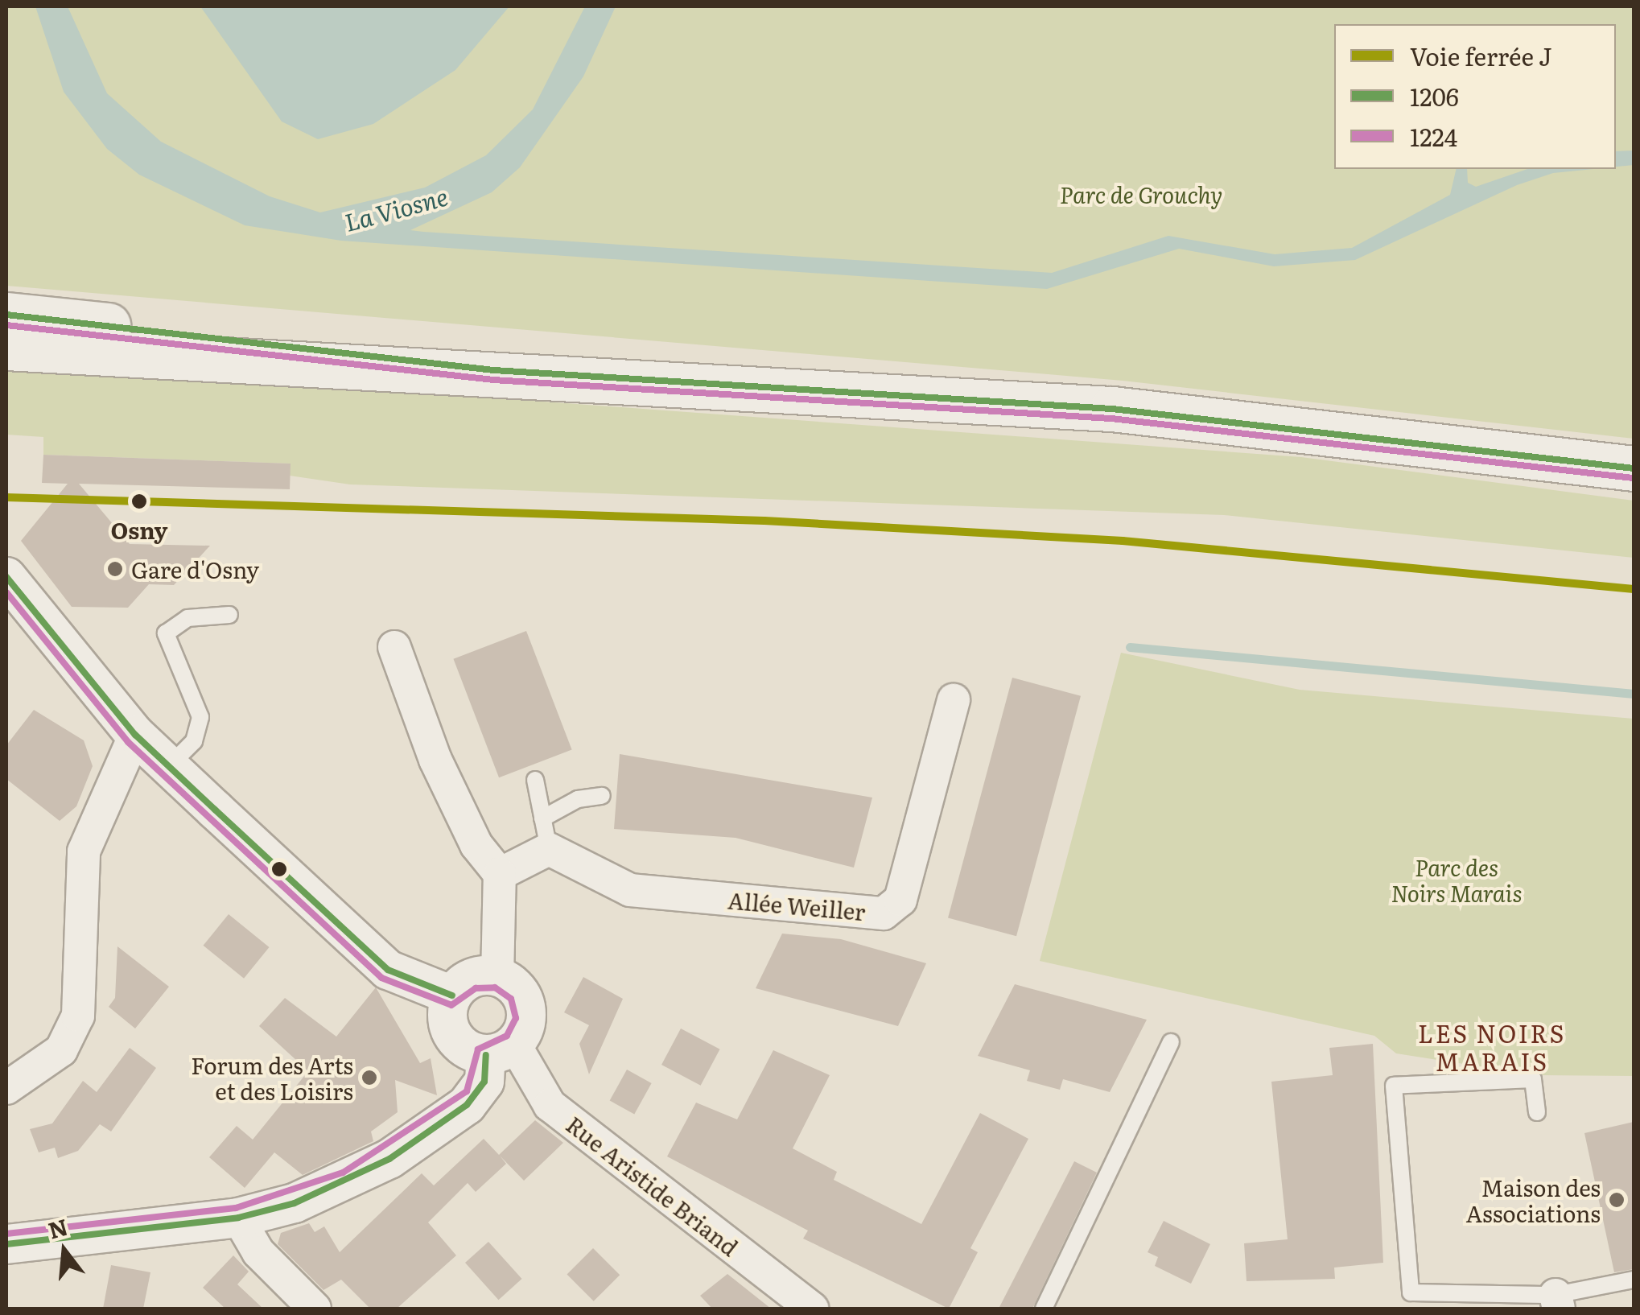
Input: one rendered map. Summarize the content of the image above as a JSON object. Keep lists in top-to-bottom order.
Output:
{
  "streets": {
    "street": ["Allée Weiller", "Rue Aristide Briand"]
  },
  "districts": ["LES NOIRS MARAIS"],
  "water": ["La Viosne"],
  "parks": ["Parc de Grouchy", "Parc des Noirs Marais"],
  "places": [
    "Osny",
    "Gare d'Osny",
    "Forum des Arts et des Loisirs",
    "Maison des Associations"
  ],
  "lines": ["transit line 1206", "transit line 1224", "rail line J"],
  "legend": ["Voie ferrée J", "1206", "1224"],
  "north": "top"
}
